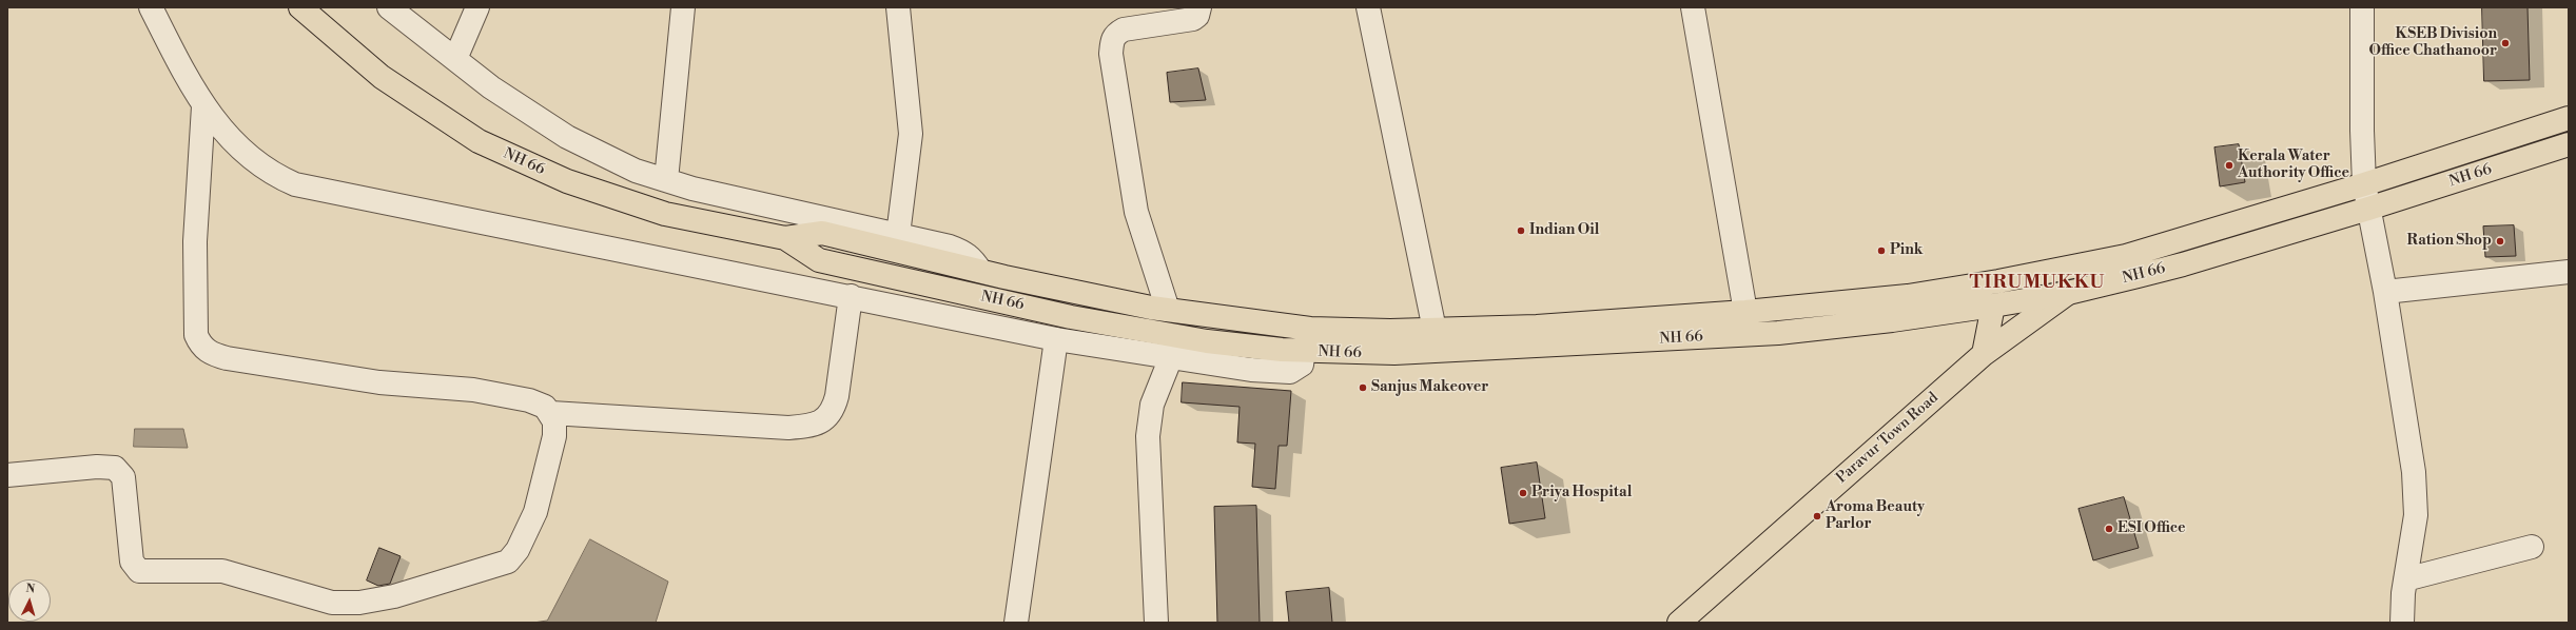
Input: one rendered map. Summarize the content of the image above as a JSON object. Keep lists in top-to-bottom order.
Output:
{
  "streets": {
    "main road": ["NH 66", "Paravur Town Road"]
  },
  "crossings": [
    ["NH 66", "Paravur Town Road"]
  ],
  "districts": ["TIRUMUKKU"],
  "places": [
    "KSEB Division Office Chathanoor",
    "Kerala Water Authority Office",
    "Indian Oil",
    "Ration Shop",
    "Pink",
    "Sanjus Makeover",
    "Priya Hospital",
    "Aroma Beauty Parlor",
    "ESI Office"
  ],
  "north": "top"
}
